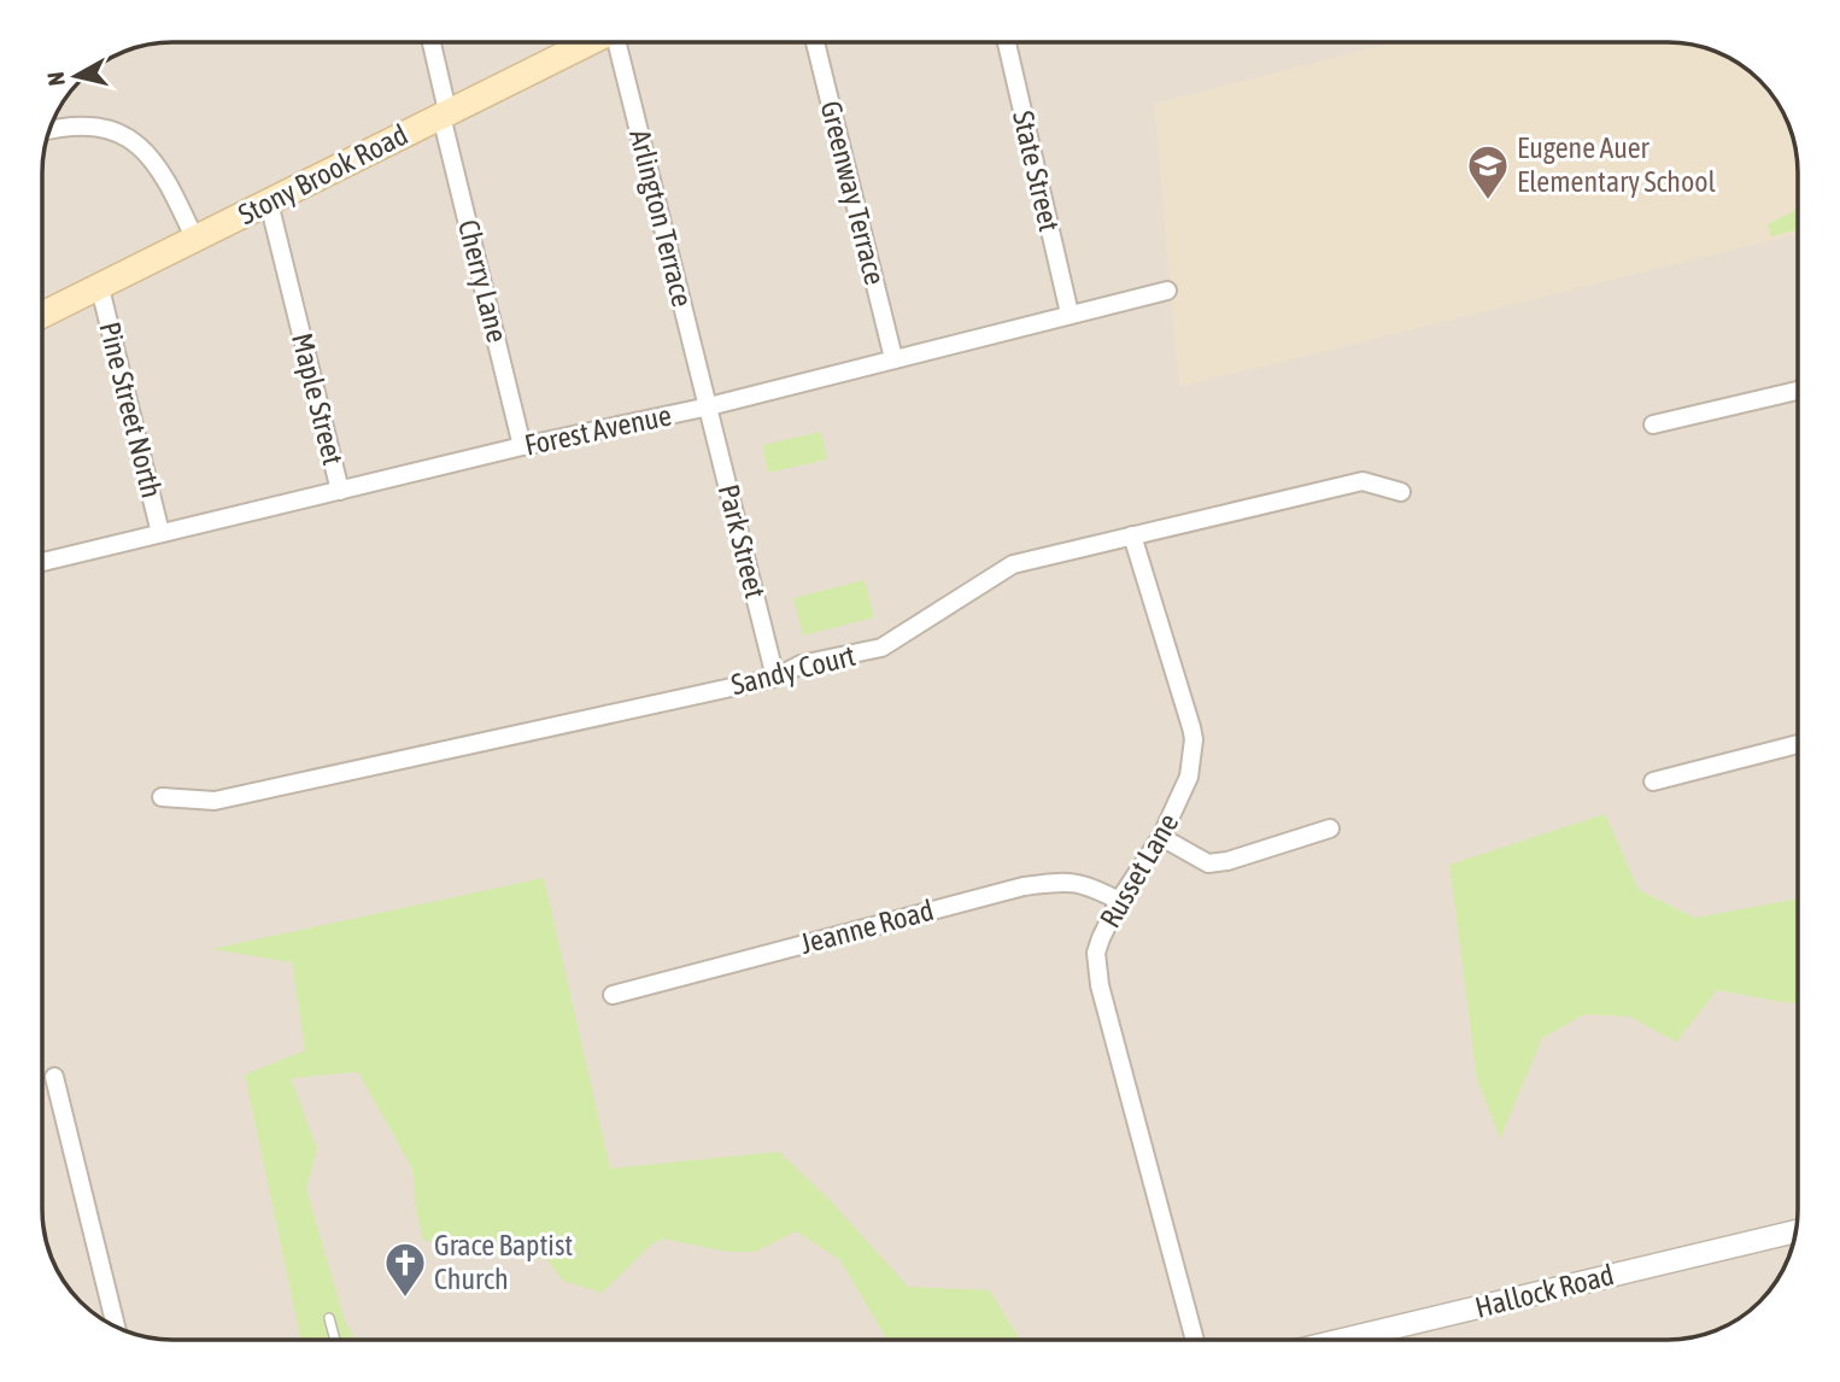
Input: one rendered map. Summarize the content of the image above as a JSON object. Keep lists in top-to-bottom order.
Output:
{
  "streets": {
    "main road": ["Stony Brook Road"],
    "street": [
      "State Street",
      "Greenway Terrace",
      "Arlington Terrace",
      "Cherry Lane",
      "Maple Street",
      "Pine Street North",
      "Forest Avenue",
      "Park Street",
      "Sandy Court",
      "Russet Lane",
      "Jeanne Road",
      "Hallock Road"
    ]
  },
  "crossings": [
    ["State Street", "Forest Avenue"],
    ["Stony Brook Road", "Cherry Lane"],
    ["Stony Brook Road", "Maple Street"],
    ["Stony Brook Road", "Pine Street North"],
    ["Greenway Terrace", "Forest Avenue"],
    ["Arlington Terrace", "Forest Avenue"],
    ["Arlington Terrace", "Park Street"],
    ["Cherry Lane", "Forest Avenue"],
    ["Maple Street", "Forest Avenue"],
    ["Pine Street North", "Forest Avenue"],
    ["Forest Avenue", "Park Street"],
    ["Park Street", "Sandy Court"],
    ["Sandy Court", "Russet Lane"],
    ["Russet Lane", "Jeanne Road"]
  ],
  "places": {
    "school or university": ["Eugene Auer Elementary School"],
    "church": ["Grace Baptist Church"]
  },
  "north": "left"
}
